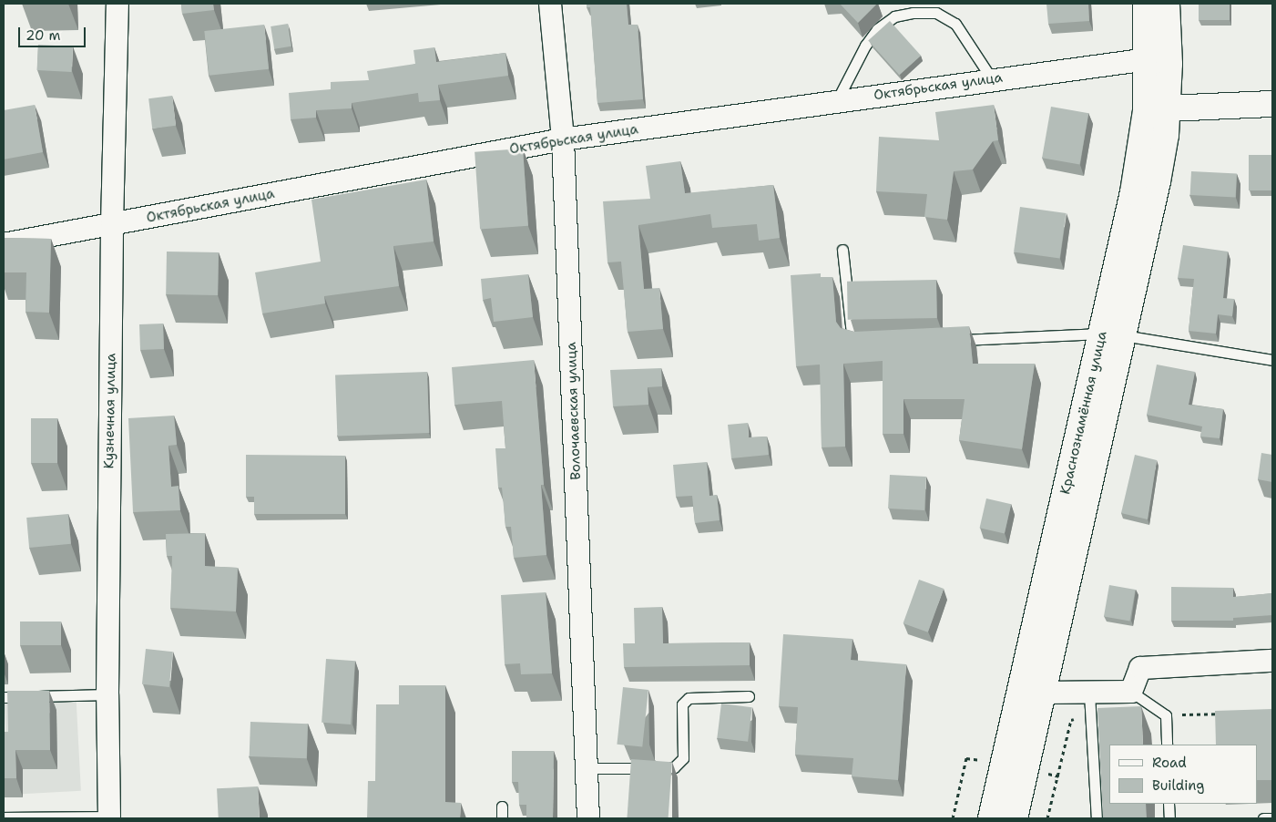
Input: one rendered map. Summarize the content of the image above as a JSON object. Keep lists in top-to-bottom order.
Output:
{
  "streets": {
    "main road": ["Краснознамённая улица"],
    "street": ["Октябрьская улица", "Кузнечная улица", "Волочаевская улица"]
  },
  "crossings": [
    ["Октябрьская улица", "Кузнечная улица"],
    ["Октябрьская улица", "Волочаевская улица"],
    ["Октябрьская улица", "Краснознамённая улица"]
  ],
  "legend": ["Road", "Building"],
  "scale_bar": "20 m"
}
